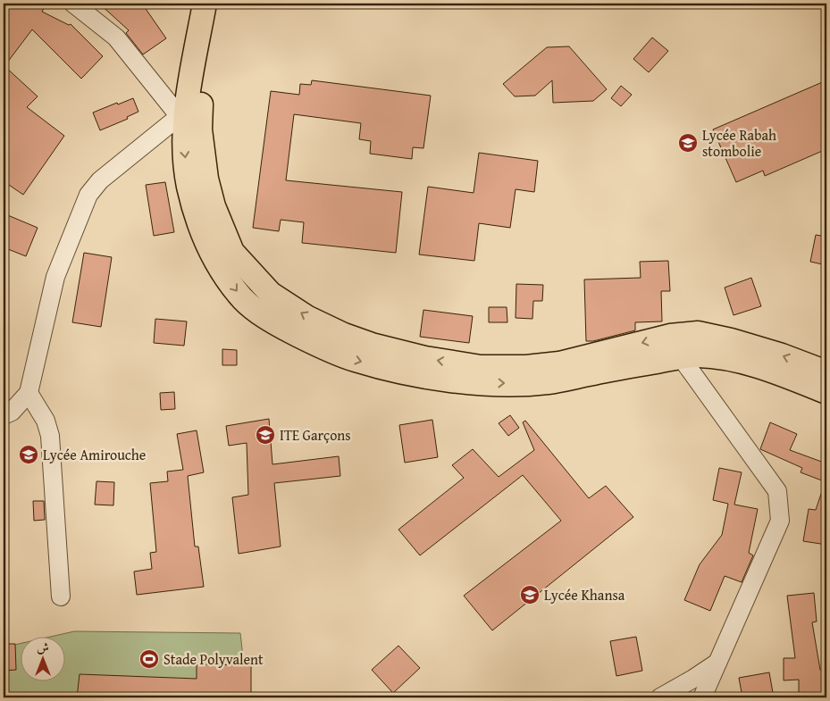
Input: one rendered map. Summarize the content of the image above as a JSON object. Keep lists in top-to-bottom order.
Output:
{
  "places": {
    "school or university": [
      "Lycée Rabah stombolie",
      "ITE Garçons",
      "Lycée Amirouche",
      "Lycée Khansa"
    ],
    "sports": ["Stade Polyvalent"]
  },
  "north": "top"
}
